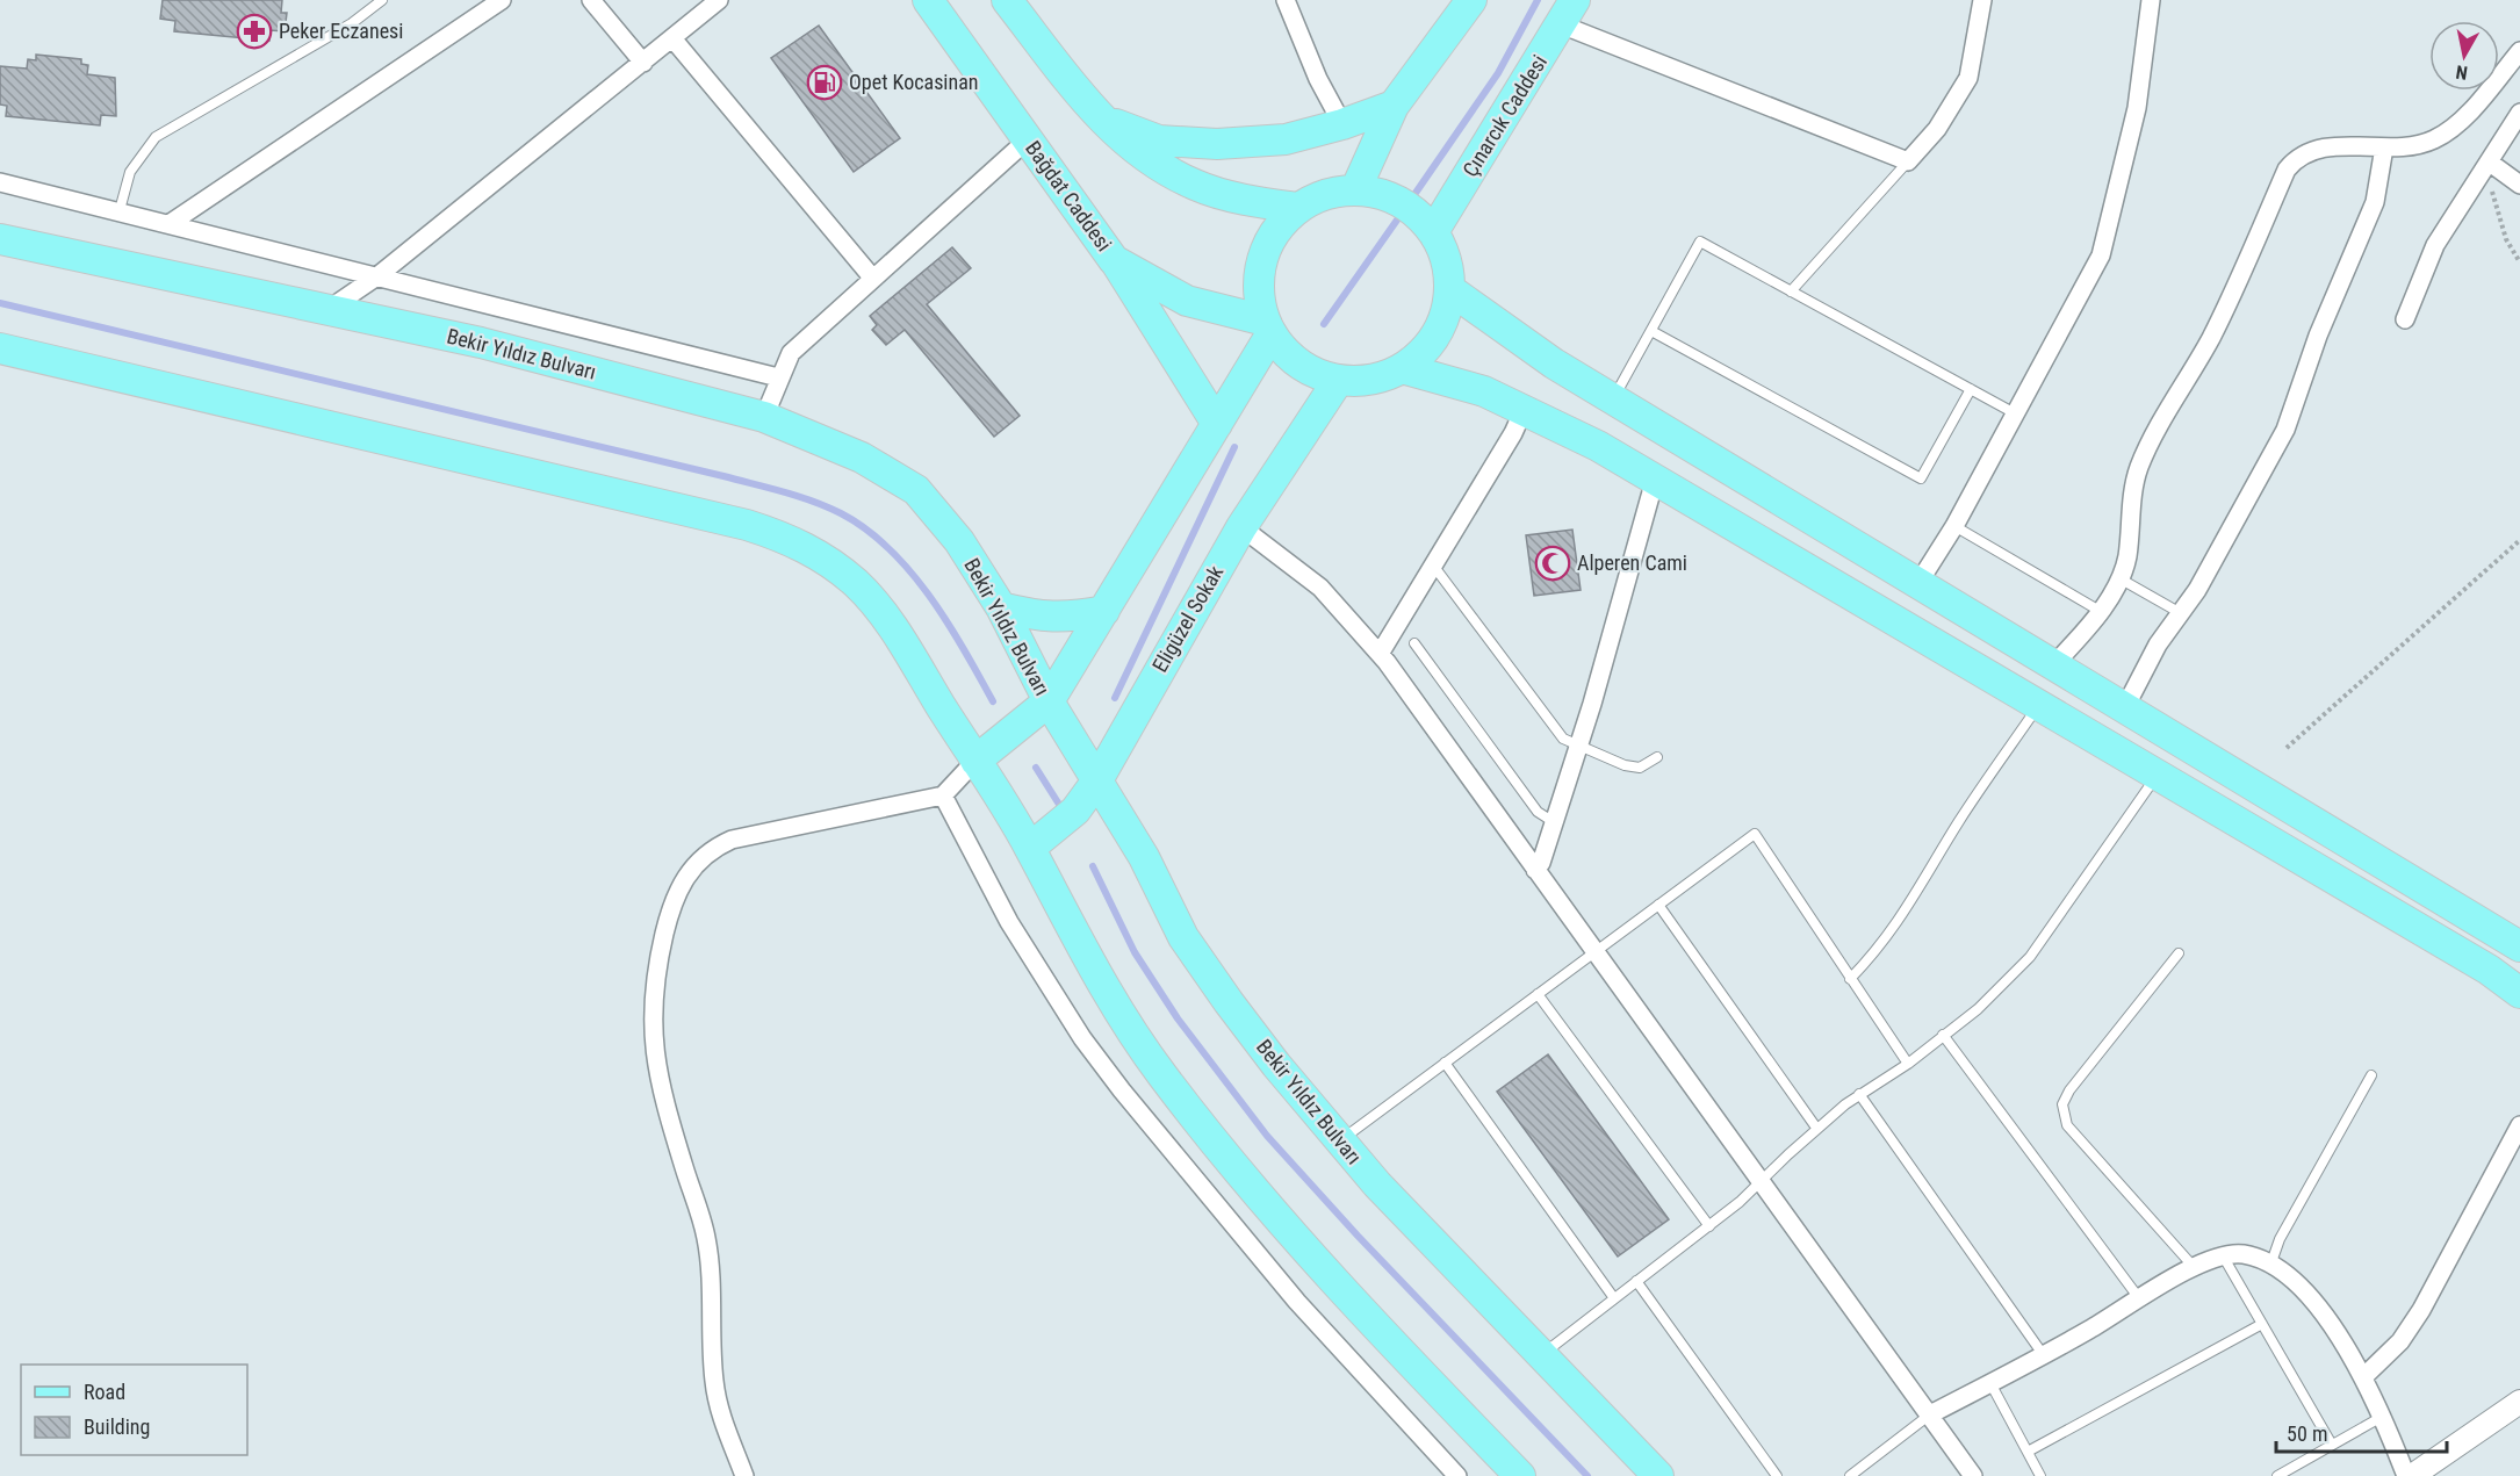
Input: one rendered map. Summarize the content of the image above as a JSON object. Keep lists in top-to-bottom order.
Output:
{
  "streets": {
    "main road": [
      "Çınarcık Caddesi",
      "Bağdat Caddesi",
      "Bekir Yıldız Bulvarı",
      "Eligüzel Sokak"
    ]
  },
  "crossings": [
    ["Çınarcık Caddesi", "Bağdat Caddesi"],
    ["Çınarcık Caddesi", "Eligüzel Sokak"],
    ["Bağdat Caddesi", "Eligüzel Sokak"],
    ["Bekir Yıldız Bulvarı", "Eligüzel Sokak"]
  ],
  "places": {
    "pharmacy": ["Peker Eczanesi"],
    "fuel station": ["Opet Kocasinan"],
    "mosque": ["Alperen Cami"]
  },
  "legend": ["Road", "Building"],
  "scale_bar": "50 m",
  "north": "bottom"
}
